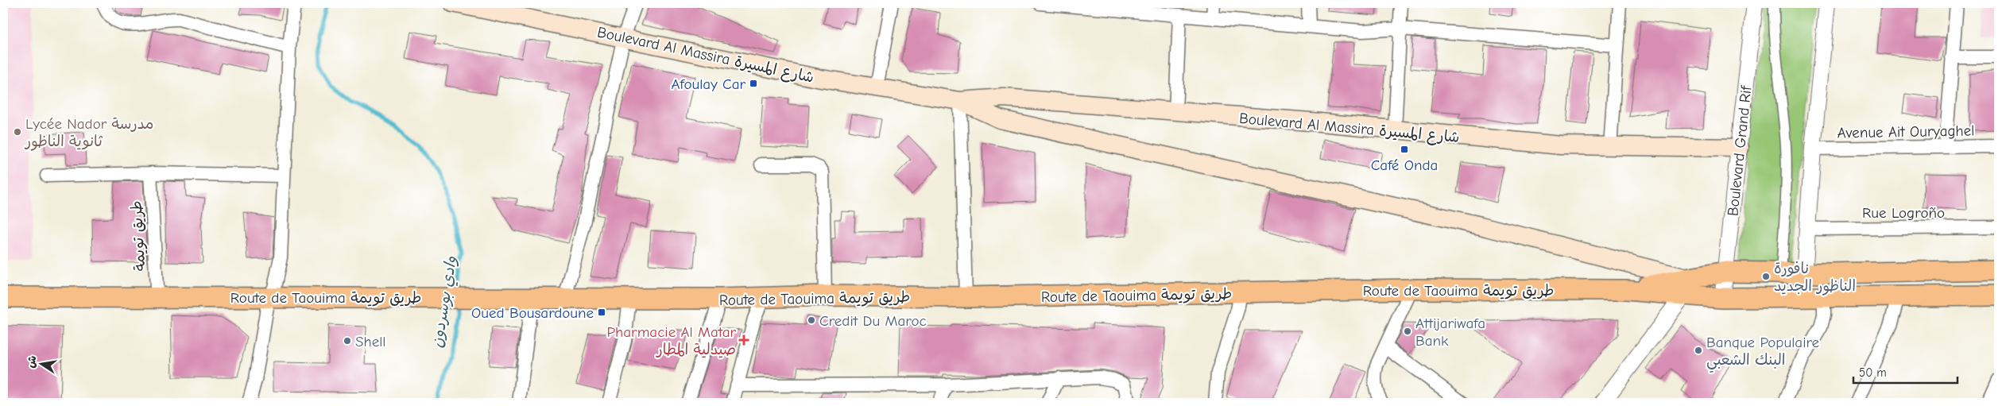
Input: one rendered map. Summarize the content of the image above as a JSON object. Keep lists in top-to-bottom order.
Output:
{
  "streets": {
    "main road": ["Boulevard Al Massira شارع المسيرة", "Route de Taouima طريق تويمة"],
    "street": [
      "Avenue Ait Ouryaghel",
      "Boulevard Grand Rif",
      "Rue Logroño",
      "طريق تويمة"
    ]
  },
  "crossings": [
    ["Boulevard Al Massira شارع المسيرة", "Boulevard Grand Rif"],
    ["Boulevard Al Massira شارع المسيرة", "Route de Taouima طريق تويمة"],
    ["Boulevard Grand Rif", "Route de Taouima طريق تويمة"],
    ["طريق تويمة", "Route de Taouima طريق تويمة"]
  ],
  "water": ["وادي بوسردون"],
  "places": {
    "transit": ["Afoulay Car", "Café Onda", "Oued Bousardoune"],
    "other": [
      "Lycée Nador مدرسة ثانوية الناظور",
      "نافورة الناظور الجديد",
      "Credit Du Maroc",
      "Attijariwafa Bank",
      "Shell",
      "Banque Populaire البنك الشعبي"
    ],
    "health": ["Pharmacie Al Matar صيدلية المطار"]
  },
  "scale_bar": "50 m",
  "north": "left"
}
